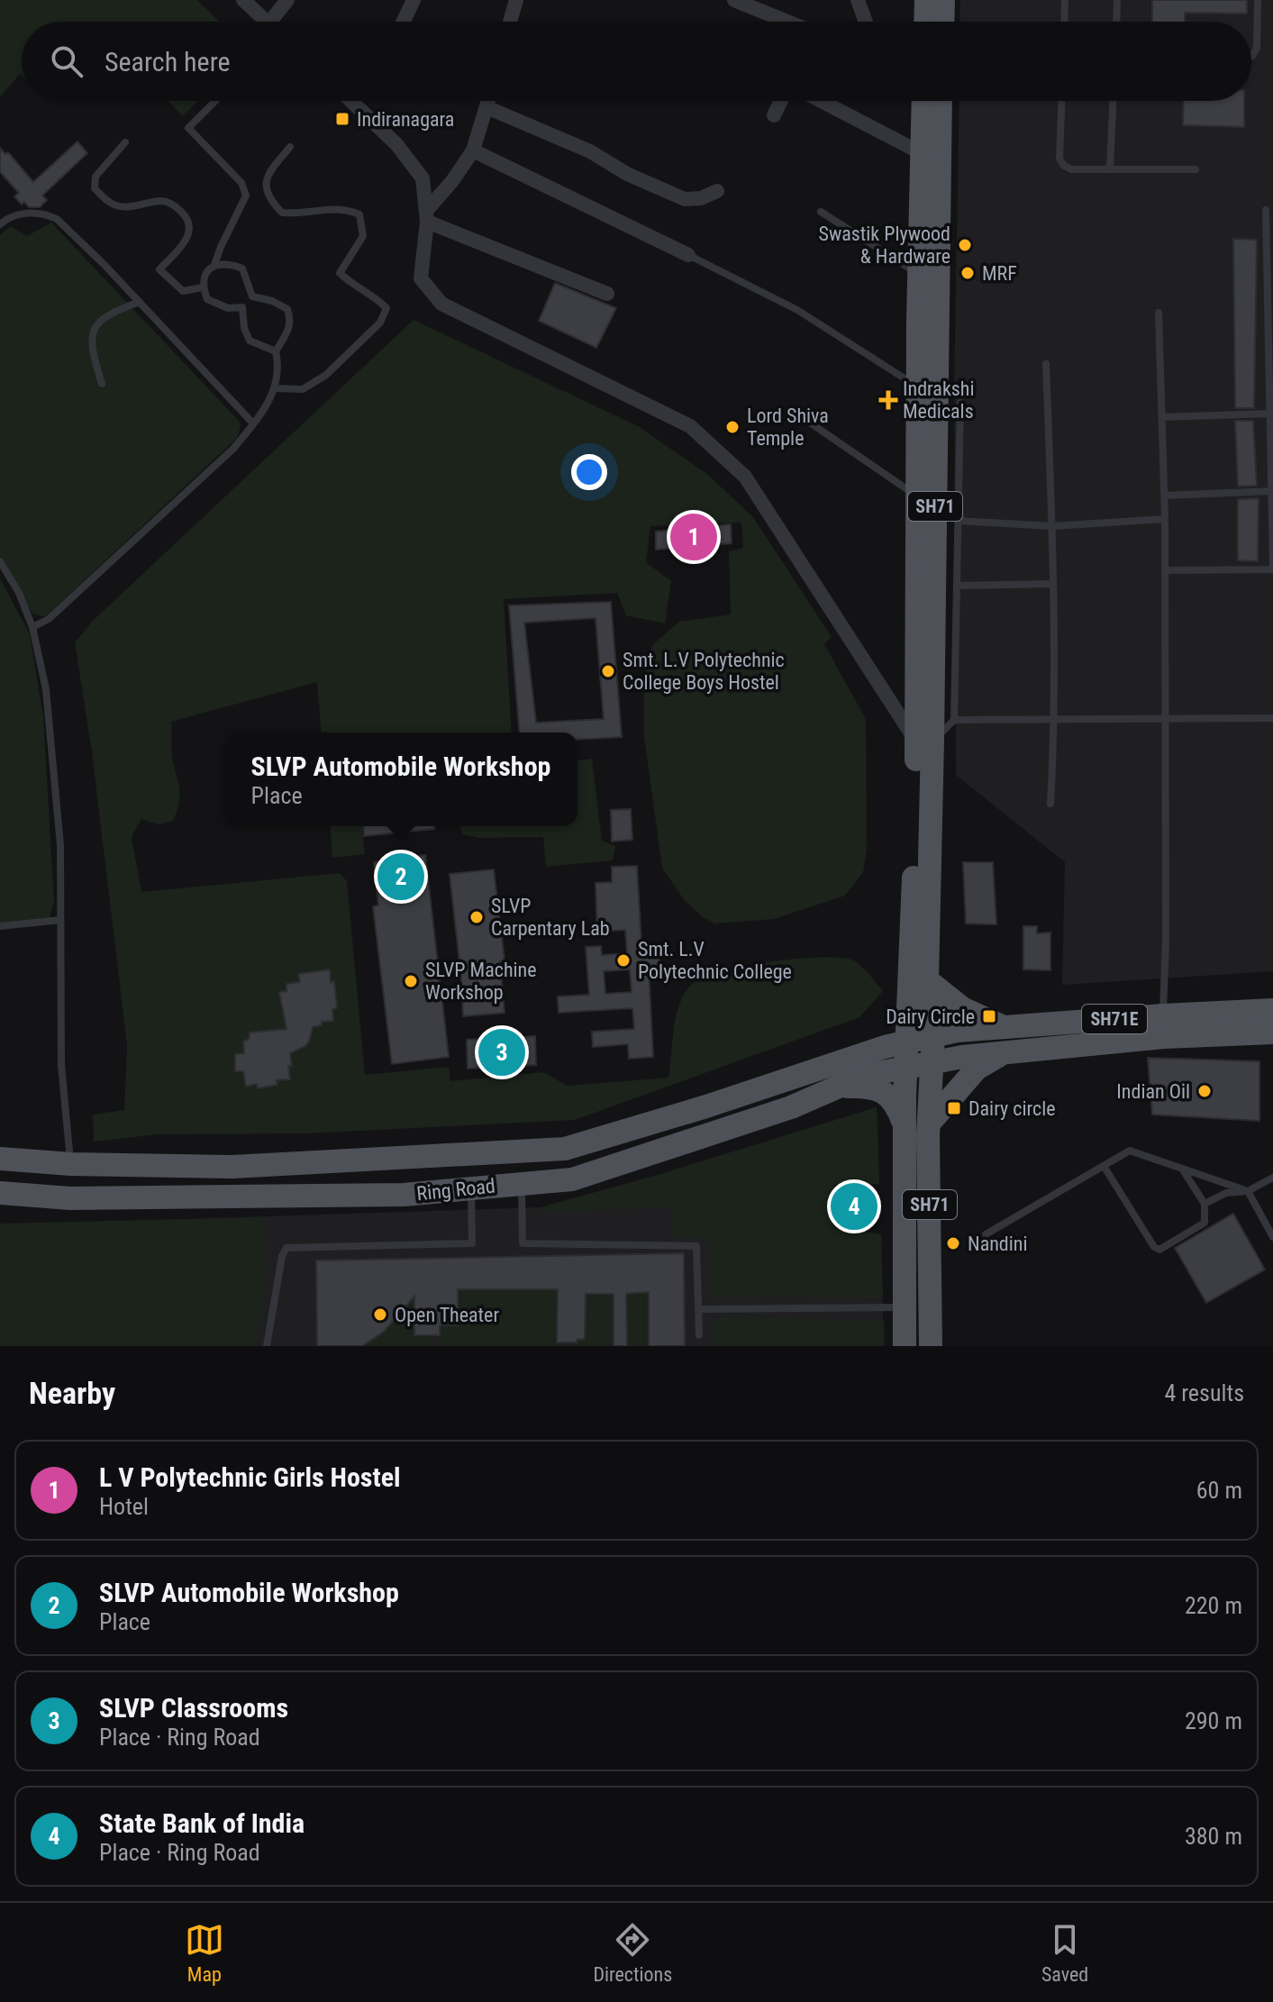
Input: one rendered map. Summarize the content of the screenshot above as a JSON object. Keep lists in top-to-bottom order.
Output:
{
  "streets": {
    "main road": ["SH71", "SH71E", "Ring Road"]
  },
  "crossings": [
    ["SH71", "SH71E"],
    ["SH71", "Ring Road"],
    ["SH71E", "Ring Road"]
  ],
  "places": {
    "transit": ["Indiranagara", "Dairy Circle", "Dairy circle"],
    "other": [
      "Swastik Plywood & Hardware",
      "MRF",
      "Lord Shiva Temple",
      "Smt. L.V Polytechnic College Boys Hostel",
      "SLVP Carpentary Lab",
      "Smt. L.V Polytechnic College",
      "SLVP Machine Workshop",
      "Indian Oil",
      "Nandini",
      "Open Theater"
    ],
    "health": ["Indrakshi Medicals"]
  },
  "page": {
    "search": "Search here",
    "pins": [
      "1",
      "2",
      "3",
      "4"
    ],
    "popup": ["SLVP Automobile Workshop", "Place"],
    "heading": ["Nearby", "4 results"],
    "list": [
      {
        "mark": "1",
        "name": "L V Polytechnic Girls Hostel",
        "note": "Hotel",
        "value": "60 m"
      },
      {
        "mark": "2",
        "name": "SLVP Automobile Workshop",
        "note": "Place",
        "value": "220 m"
      },
      {
        "mark": "3",
        "name": "SLVP Classrooms",
        "note": "Place · Ring Road",
        "value": "290 m"
      },
      {
        "mark": "4",
        "name": "State Bank of India",
        "note": "Place · Ring Road",
        "value": "380 m"
      }
    ],
    "nav": ["Map", "Directions", "Saved"]
  }
}
